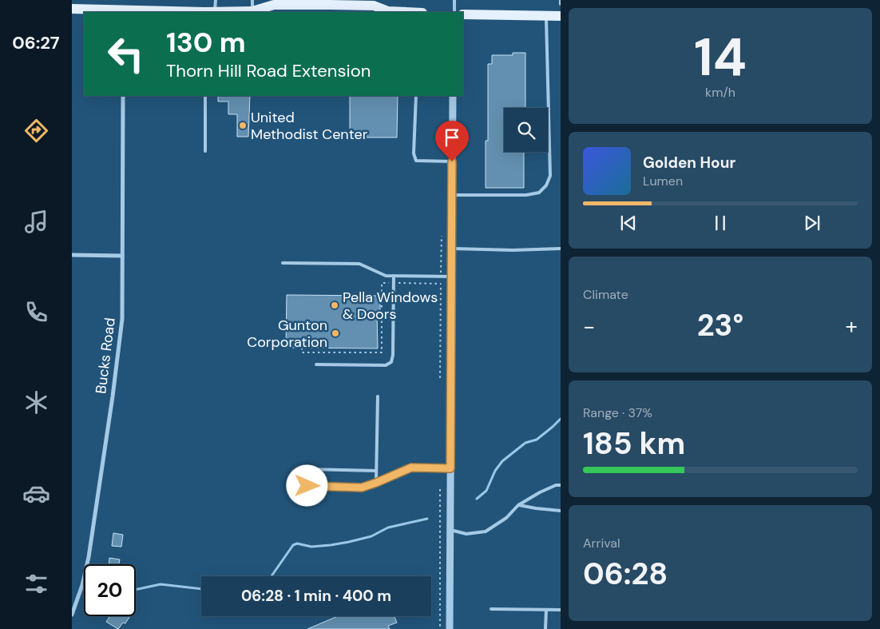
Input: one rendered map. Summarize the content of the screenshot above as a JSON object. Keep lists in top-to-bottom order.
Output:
{
  "streets": {
    "street": ["Bucks Road"]
  },
  "places": ["United Methodist Center", "Pella Windows & Doors", "Gunton Corporation"],
  "page": {
    "tabs": "06:27",
    "tile": [
      ["14", "km/h"],
      "Climate",
      ["Range · 37%", "185 km"],
      ["Arrival", "06:28"]
    ],
    "turn": ["130 m", "Thorn Hill Road Extension"],
    "song": ["Golden Hour", "Lumen"],
    "heat": ["−", "23°", "+"],
    "limit": "20",
    "trip": "06:28 · 1 min · 400 m"
  }
}
